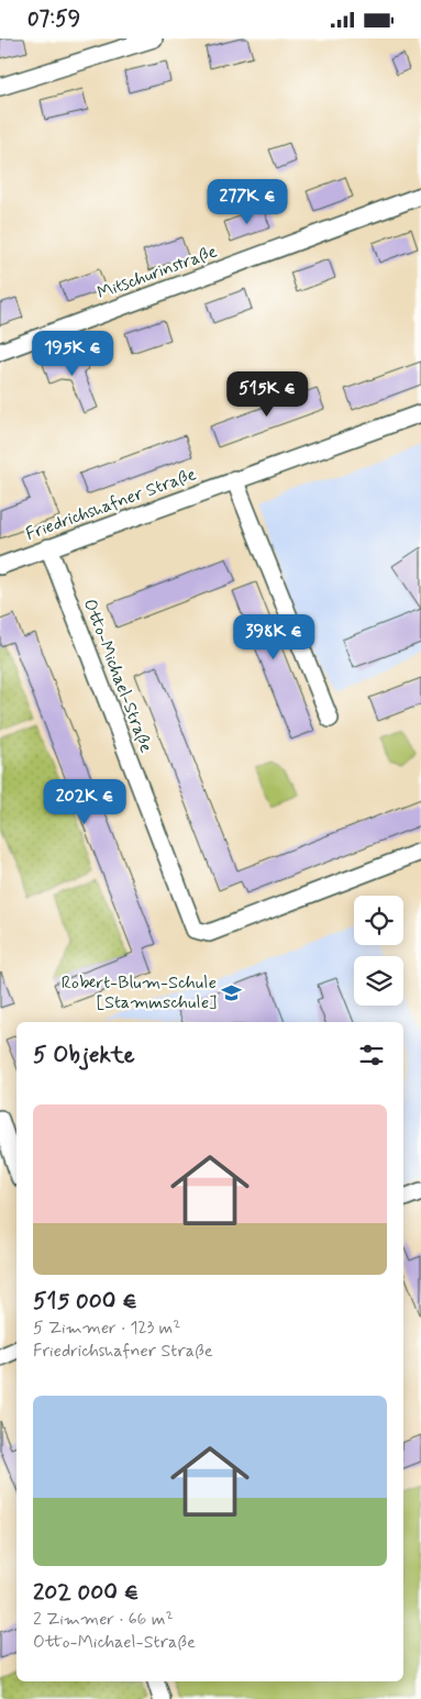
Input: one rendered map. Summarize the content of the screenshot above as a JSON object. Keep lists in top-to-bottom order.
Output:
{
  "streets": {
    "street": ["Mitschurinstraße", "Friedrichshafner Straße", "Otto-Michael-Straße"]
  },
  "crossings": [
    ["Friedrichshafner Straße", "Otto-Michael-Straße"]
  ],
  "places": {
    "school or university": ["Robert-Blum-Schule [Stammschule]"]
  },
  "page": {
    "status": "07:59",
    "price": [
      "277K €",
      "195K €",
      "515K €",
      "398K €",
      "202K €"
    ],
    "heading": "5 Objekte",
    "list": [
      {
        "name": "515 000 €",
        "note": "5 Zimmer · 123 m² · Friedrichshafner Straße"
      },
      {
        "name": "202 000 €",
        "note": "2 Zimmer · 66 m² · Otto-Michael-Straße"
      }
    ]
  }
}
